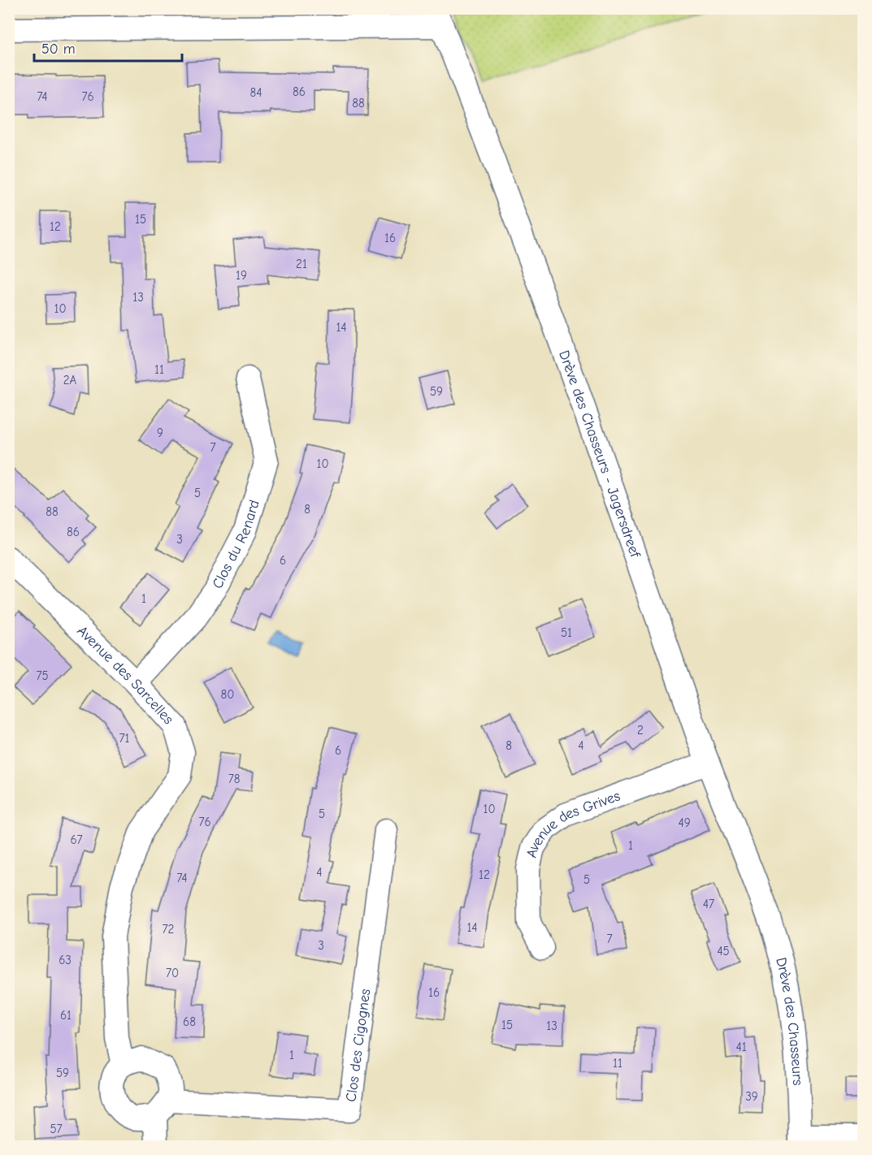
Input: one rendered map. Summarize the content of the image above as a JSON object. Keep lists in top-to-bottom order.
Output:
{
  "streets": {
    "street": [
      "Drève des Chasseurs - Jagersdreef",
      "Clos du Renard",
      "Avenue des Sarcelles",
      "Avenue des Grives",
      "Drève des Chasseurs",
      "Clos des Cigognes"
    ]
  },
  "crossings": [
    ["Drève des Chasseurs - Jagersdreef", "Avenue des Grives"],
    ["Drève des Chasseurs - Jagersdreef", "Drève des Chasseurs"],
    ["Clos du Renard", "Avenue des Sarcelles"],
    ["Avenue des Sarcelles", "Clos des Cigognes"]
  ],
  "house_numbers": [
    "86",
    "84",
    "74",
    "76",
    "88",
    "15",
    "12",
    "16",
    "21",
    "19",
    "13",
    "10",
    "14",
    "11",
    "2A",
    "59",
    "9",
    "7",
    "10",
    "5",
    "8",
    "88",
    "86",
    "3",
    "6",
    "1",
    "51",
    "75",
    "80",
    "2",
    "71",
    "8",
    "4",
    "6",
    "78",
    "10",
    "5",
    "76",
    "49",
    "67",
    "1",
    "4",
    "12",
    "74",
    "5",
    "47",
    "14",
    "72",
    "7",
    "3",
    "45",
    "63",
    "70",
    "16",
    "61",
    "68",
    "15",
    "13",
    "41",
    "1",
    "11",
    "59",
    "39",
    "57"
  ],
  "scale_bar": "50 m"
}
